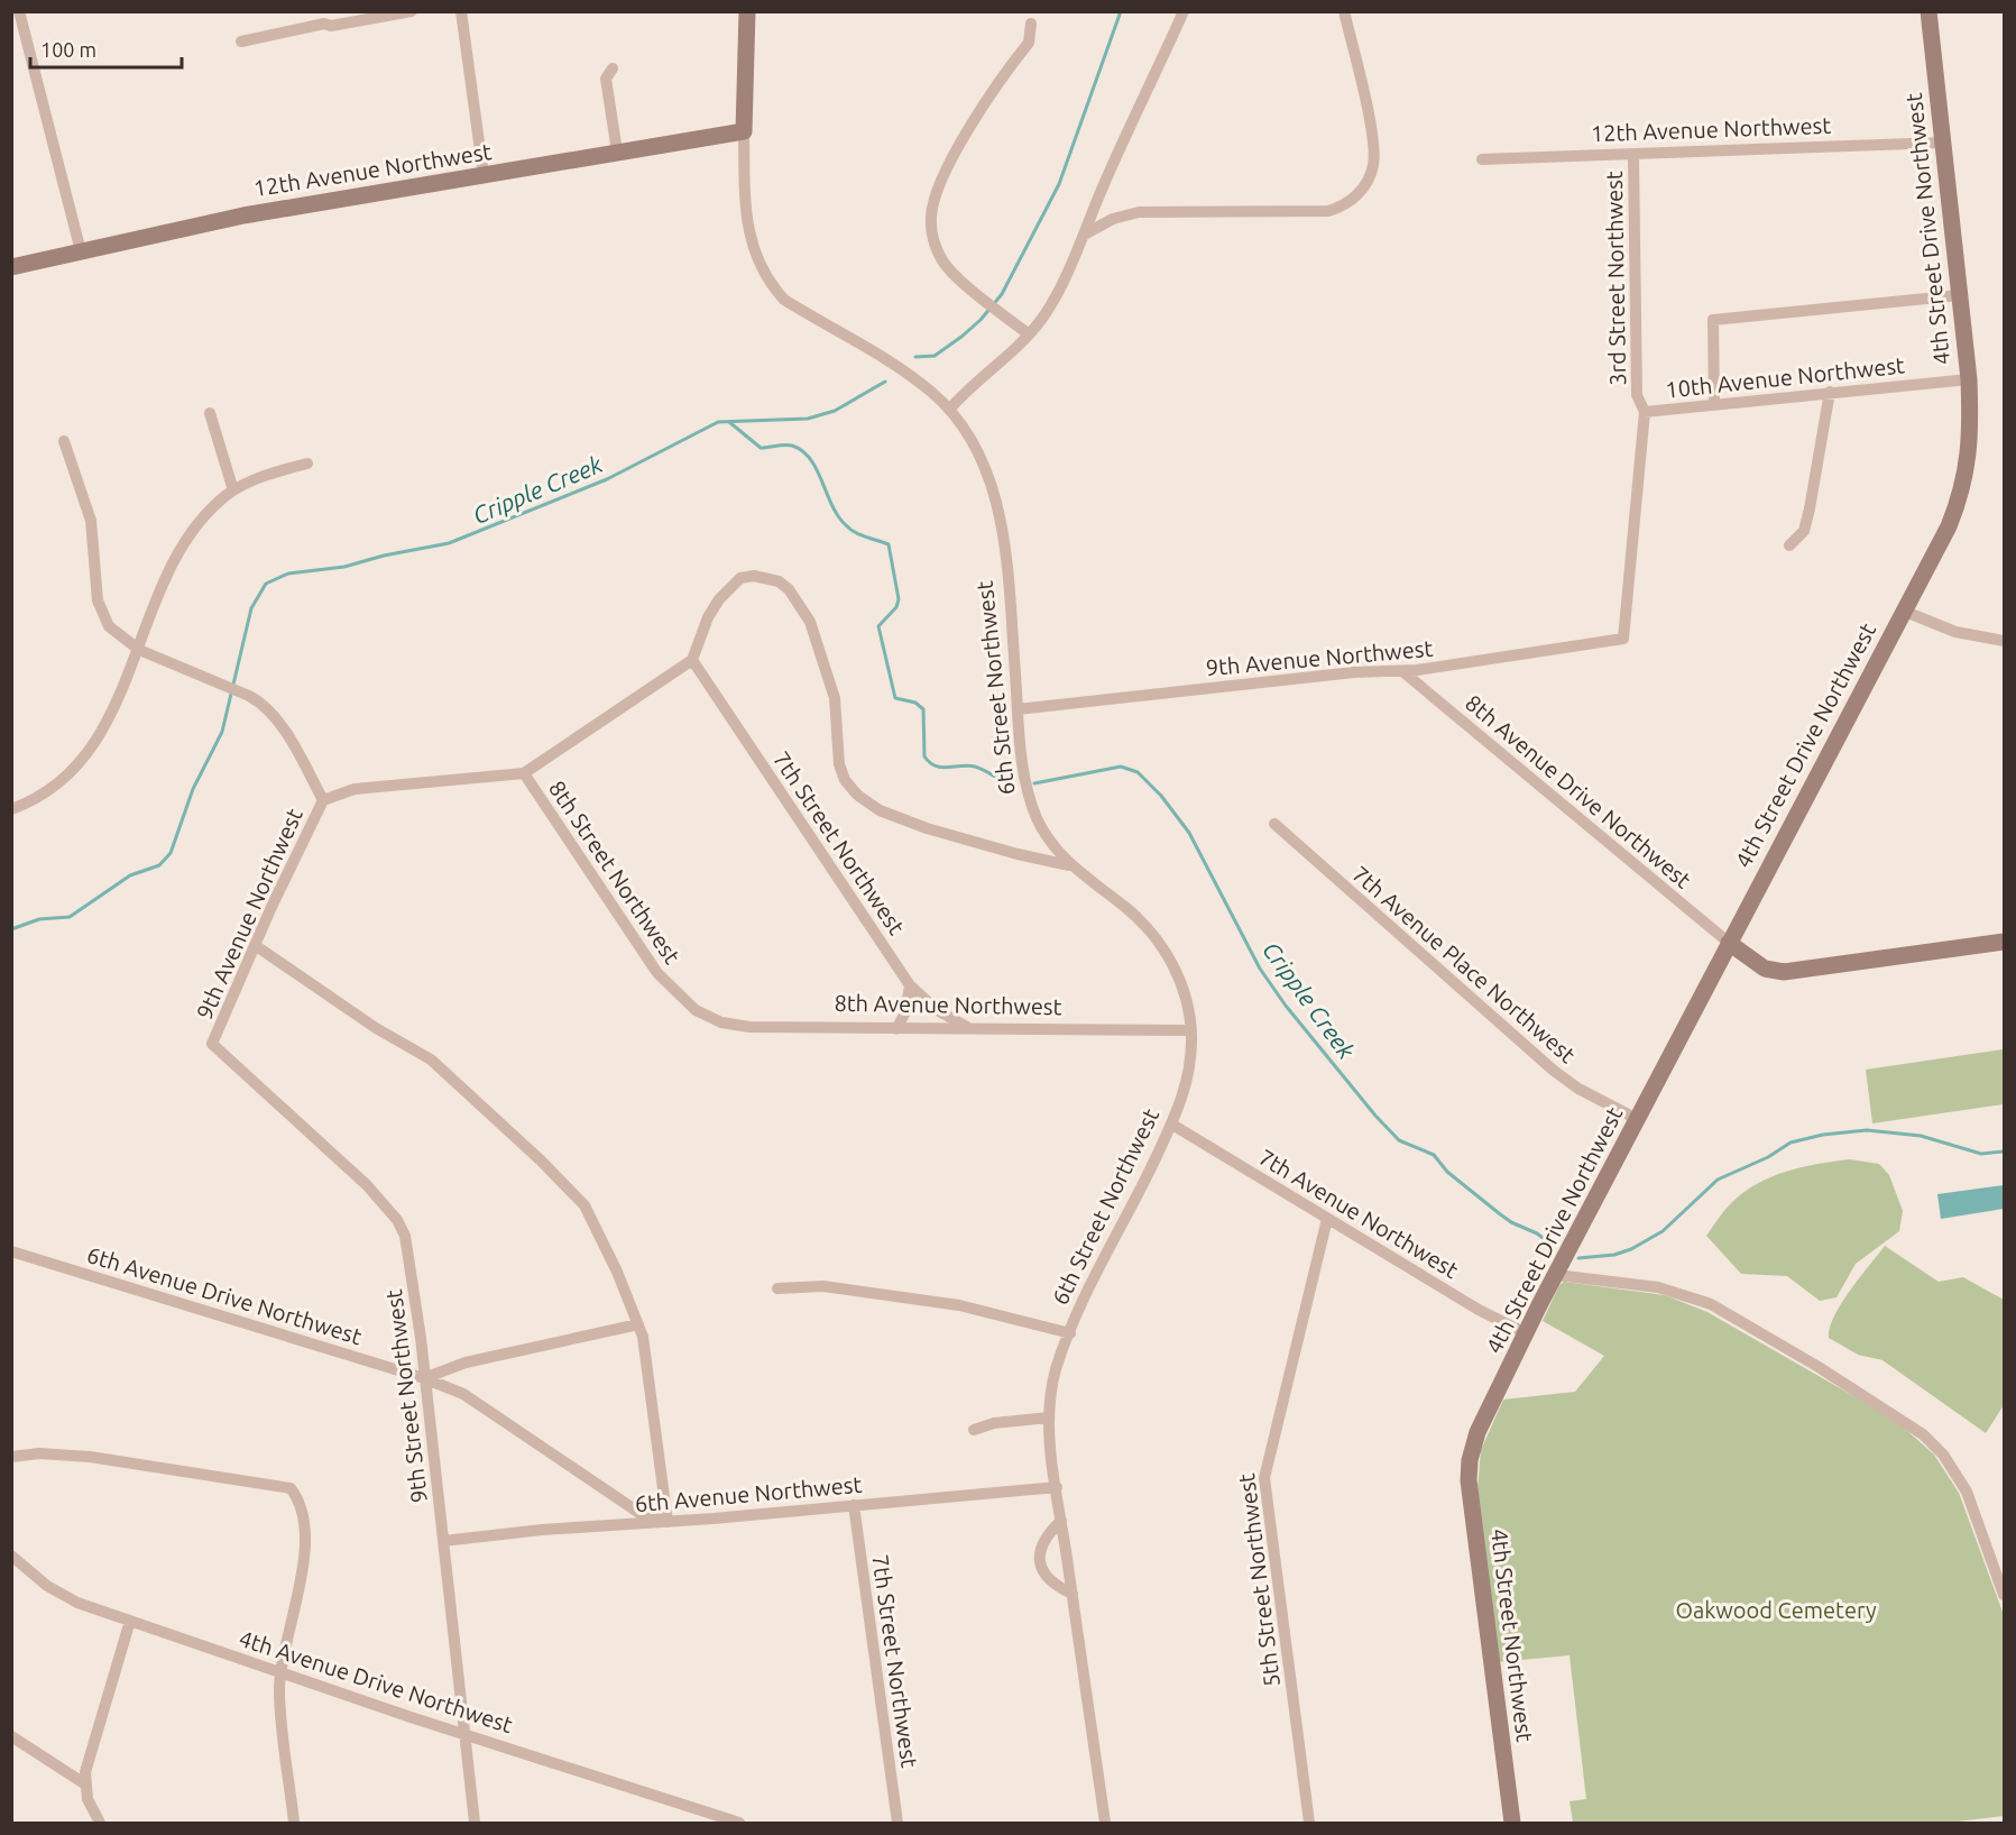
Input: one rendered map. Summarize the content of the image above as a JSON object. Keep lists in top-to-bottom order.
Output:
{
  "streets": {
    "main road": [
      "12th Avenue Northwest",
      "4th Street Drive Northwest",
      "6th Street Northwest",
      "4th Street Northwest"
    ],
    "street": [
      "3rd Street Northwest",
      "10th Avenue Northwest",
      "9th Avenue Northwest",
      "8th Avenue Drive Northwest",
      "7th Street Northwest",
      "8th Street Northwest",
      "7th Avenue Place Northwest",
      "8th Avenue Northwest",
      "7th Avenue Northwest",
      "6th Avenue Drive Northwest",
      "9th Street Northwest",
      "6th Avenue Northwest",
      "5th Street Northwest",
      "4th Avenue Drive Northwest"
    ]
  },
  "crossings": [
    ["12th Avenue Northwest", "4th Street Drive Northwest"],
    ["12th Avenue Northwest", "3rd Street Northwest"],
    ["12th Avenue Northwest", "6th Street Northwest"],
    ["4th Street Drive Northwest", "10th Avenue Northwest"],
    ["4th Street Drive Northwest", "8th Avenue Drive Northwest"],
    ["4th Street Drive Northwest", "7th Avenue Place Northwest"],
    ["4th Street Drive Northwest", "7th Avenue Northwest"],
    ["4th Street Drive Northwest", "4th Street Northwest"],
    ["3rd Street Northwest", "10th Avenue Northwest"],
    ["3rd Street Northwest", "9th Avenue Northwest"],
    ["9th Avenue Northwest", "6th Street Northwest"],
    ["9th Avenue Northwest", "8th Avenue Drive Northwest"],
    ["9th Avenue Northwest", "7th Street Northwest"],
    ["9th Avenue Northwest", "8th Street Northwest"],
    ["9th Avenue Northwest", "9th Street Northwest"],
    ["6th Street Northwest", "8th Avenue Northwest"],
    ["6th Street Northwest", "7th Avenue Northwest"],
    ["6th Street Northwest", "6th Avenue Northwest"],
    ["7th Street Northwest", "8th Avenue Northwest"],
    ["7th Street Northwest", "6th Avenue Northwest"],
    ["8th Street Northwest", "8th Avenue Northwest"],
    ["7th Avenue Northwest", "5th Street Northwest"],
    ["6th Avenue Drive Northwest", "9th Street Northwest"],
    ["6th Avenue Drive Northwest", "6th Avenue Northwest"],
    ["9th Street Northwest", "6th Avenue Northwest"],
    ["9th Street Northwest", "4th Avenue Drive Northwest"]
  ],
  "water": ["Cripple Creek"],
  "parks": ["Oakwood Cemetery"],
  "scale_bar": "100 m"
}
